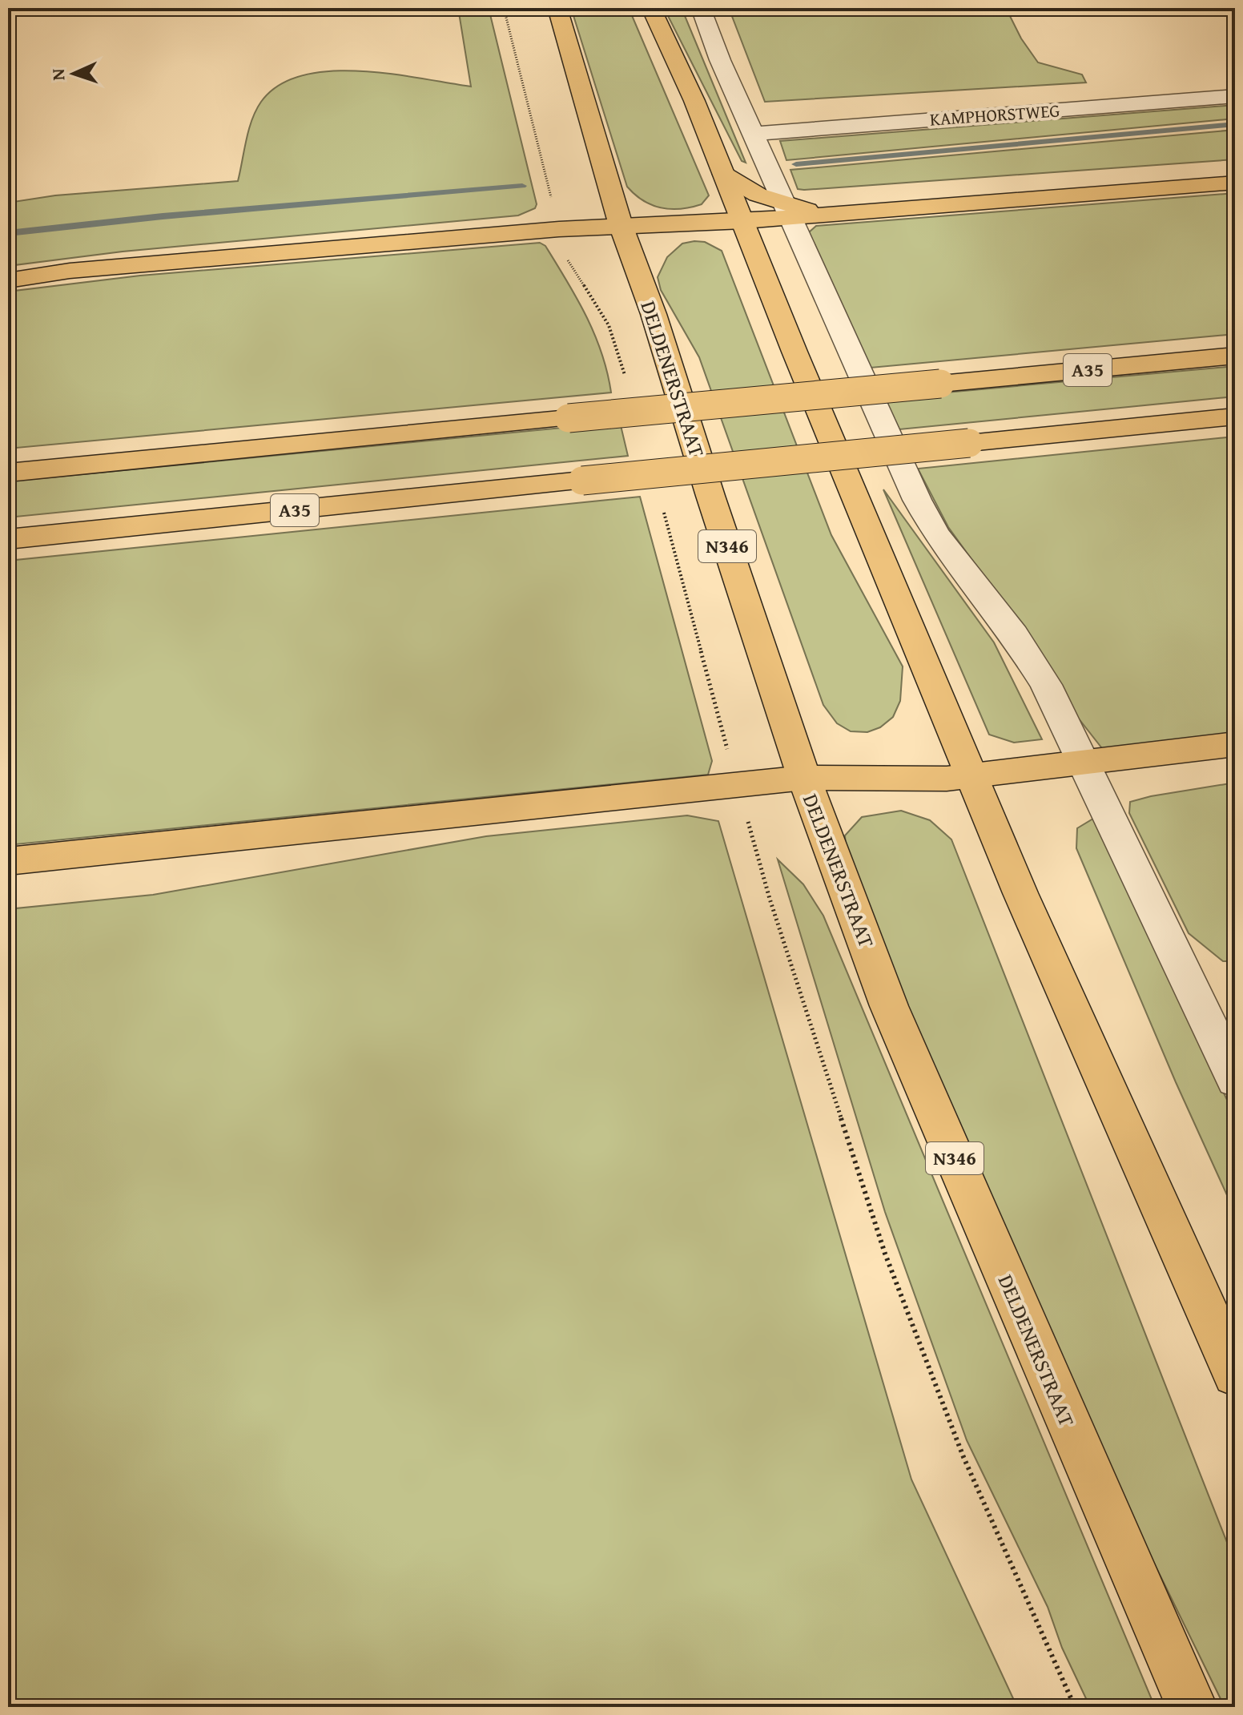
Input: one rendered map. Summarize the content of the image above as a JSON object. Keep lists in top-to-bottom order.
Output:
{
  "streets": {
    "main road": ["A35", "DELDENERSTRAAT", "N346"],
    "street": ["KAMPHORSTWEG"]
  },
  "north": "left"
}
